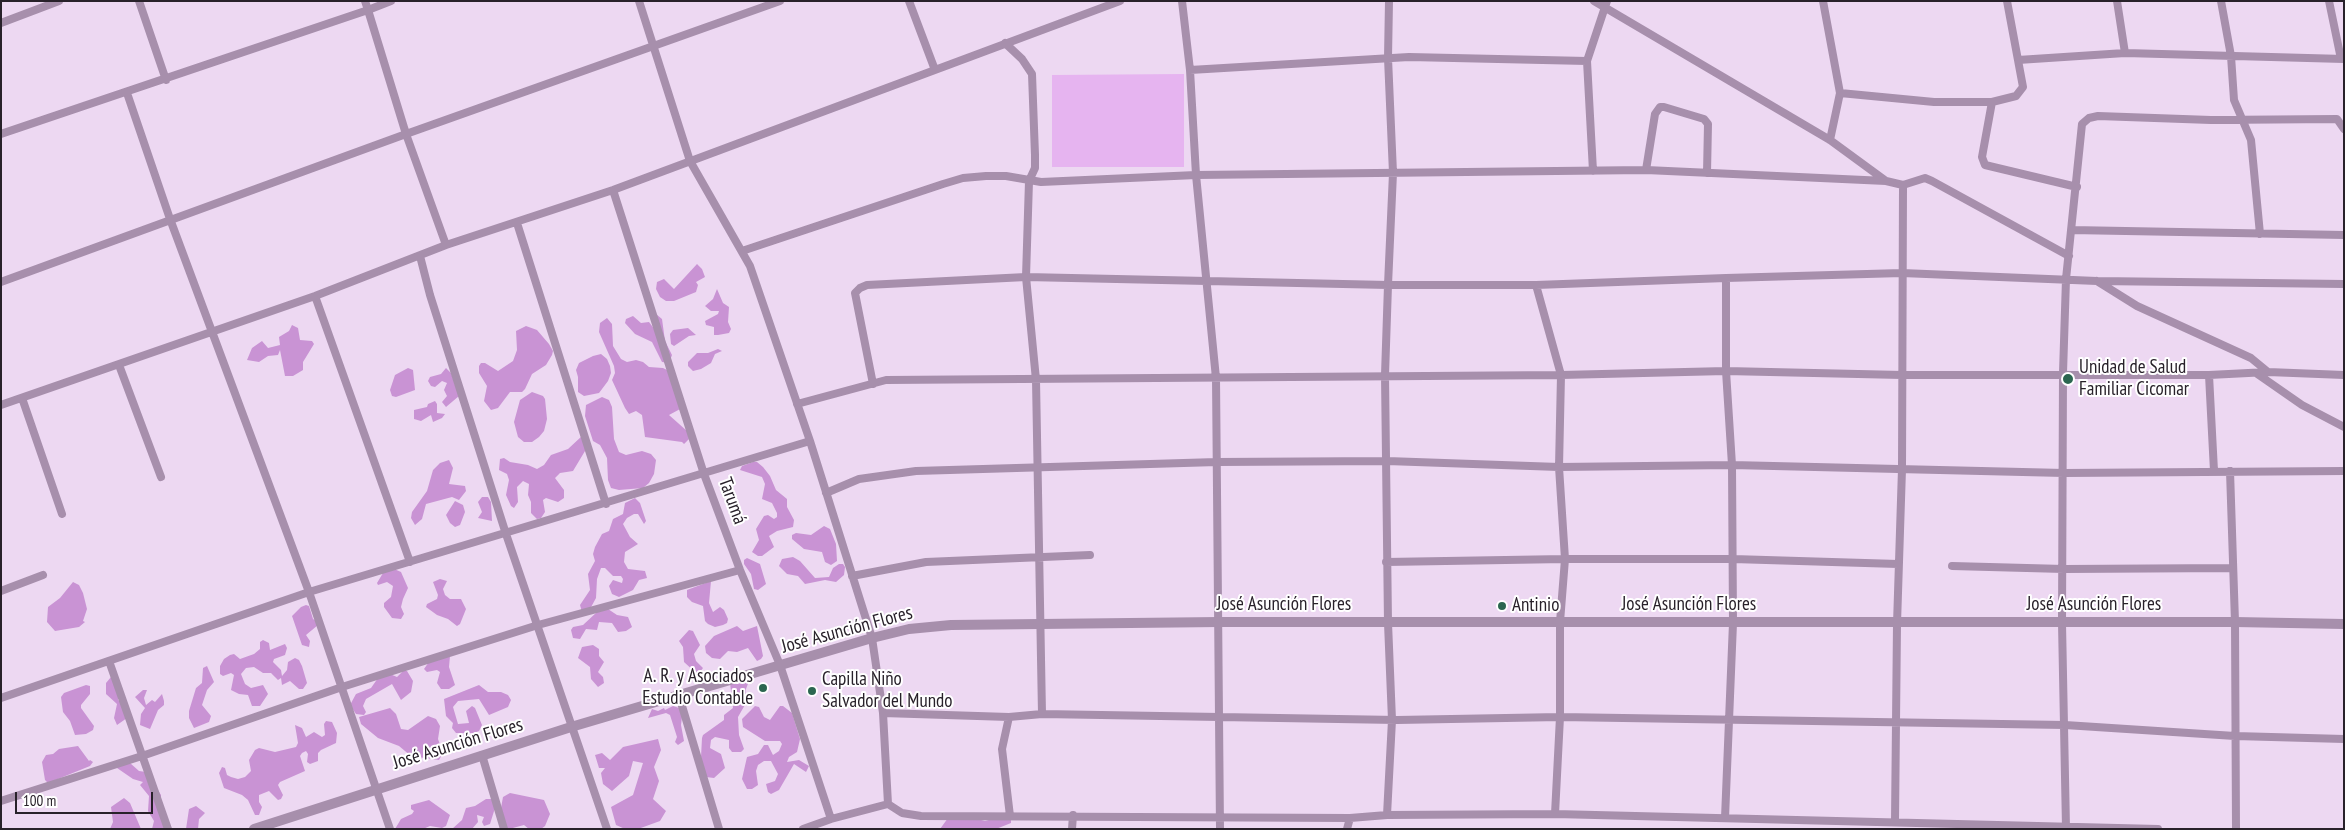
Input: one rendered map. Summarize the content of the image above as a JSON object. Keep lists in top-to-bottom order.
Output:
{
  "streets": {
    "street": ["Tarumá", "José Asunción Flores"]
  },
  "crossings": [
    ["Tarumá", "José Asunción Flores"]
  ],
  "places": [
    "Unidad de Salud Familiar Cicomar",
    "Antinio",
    "A. R. y Asociados Estudio Contable",
    "Capilla Niño Salvador del Mundo"
  ],
  "scale_bar": "100 m"
}
